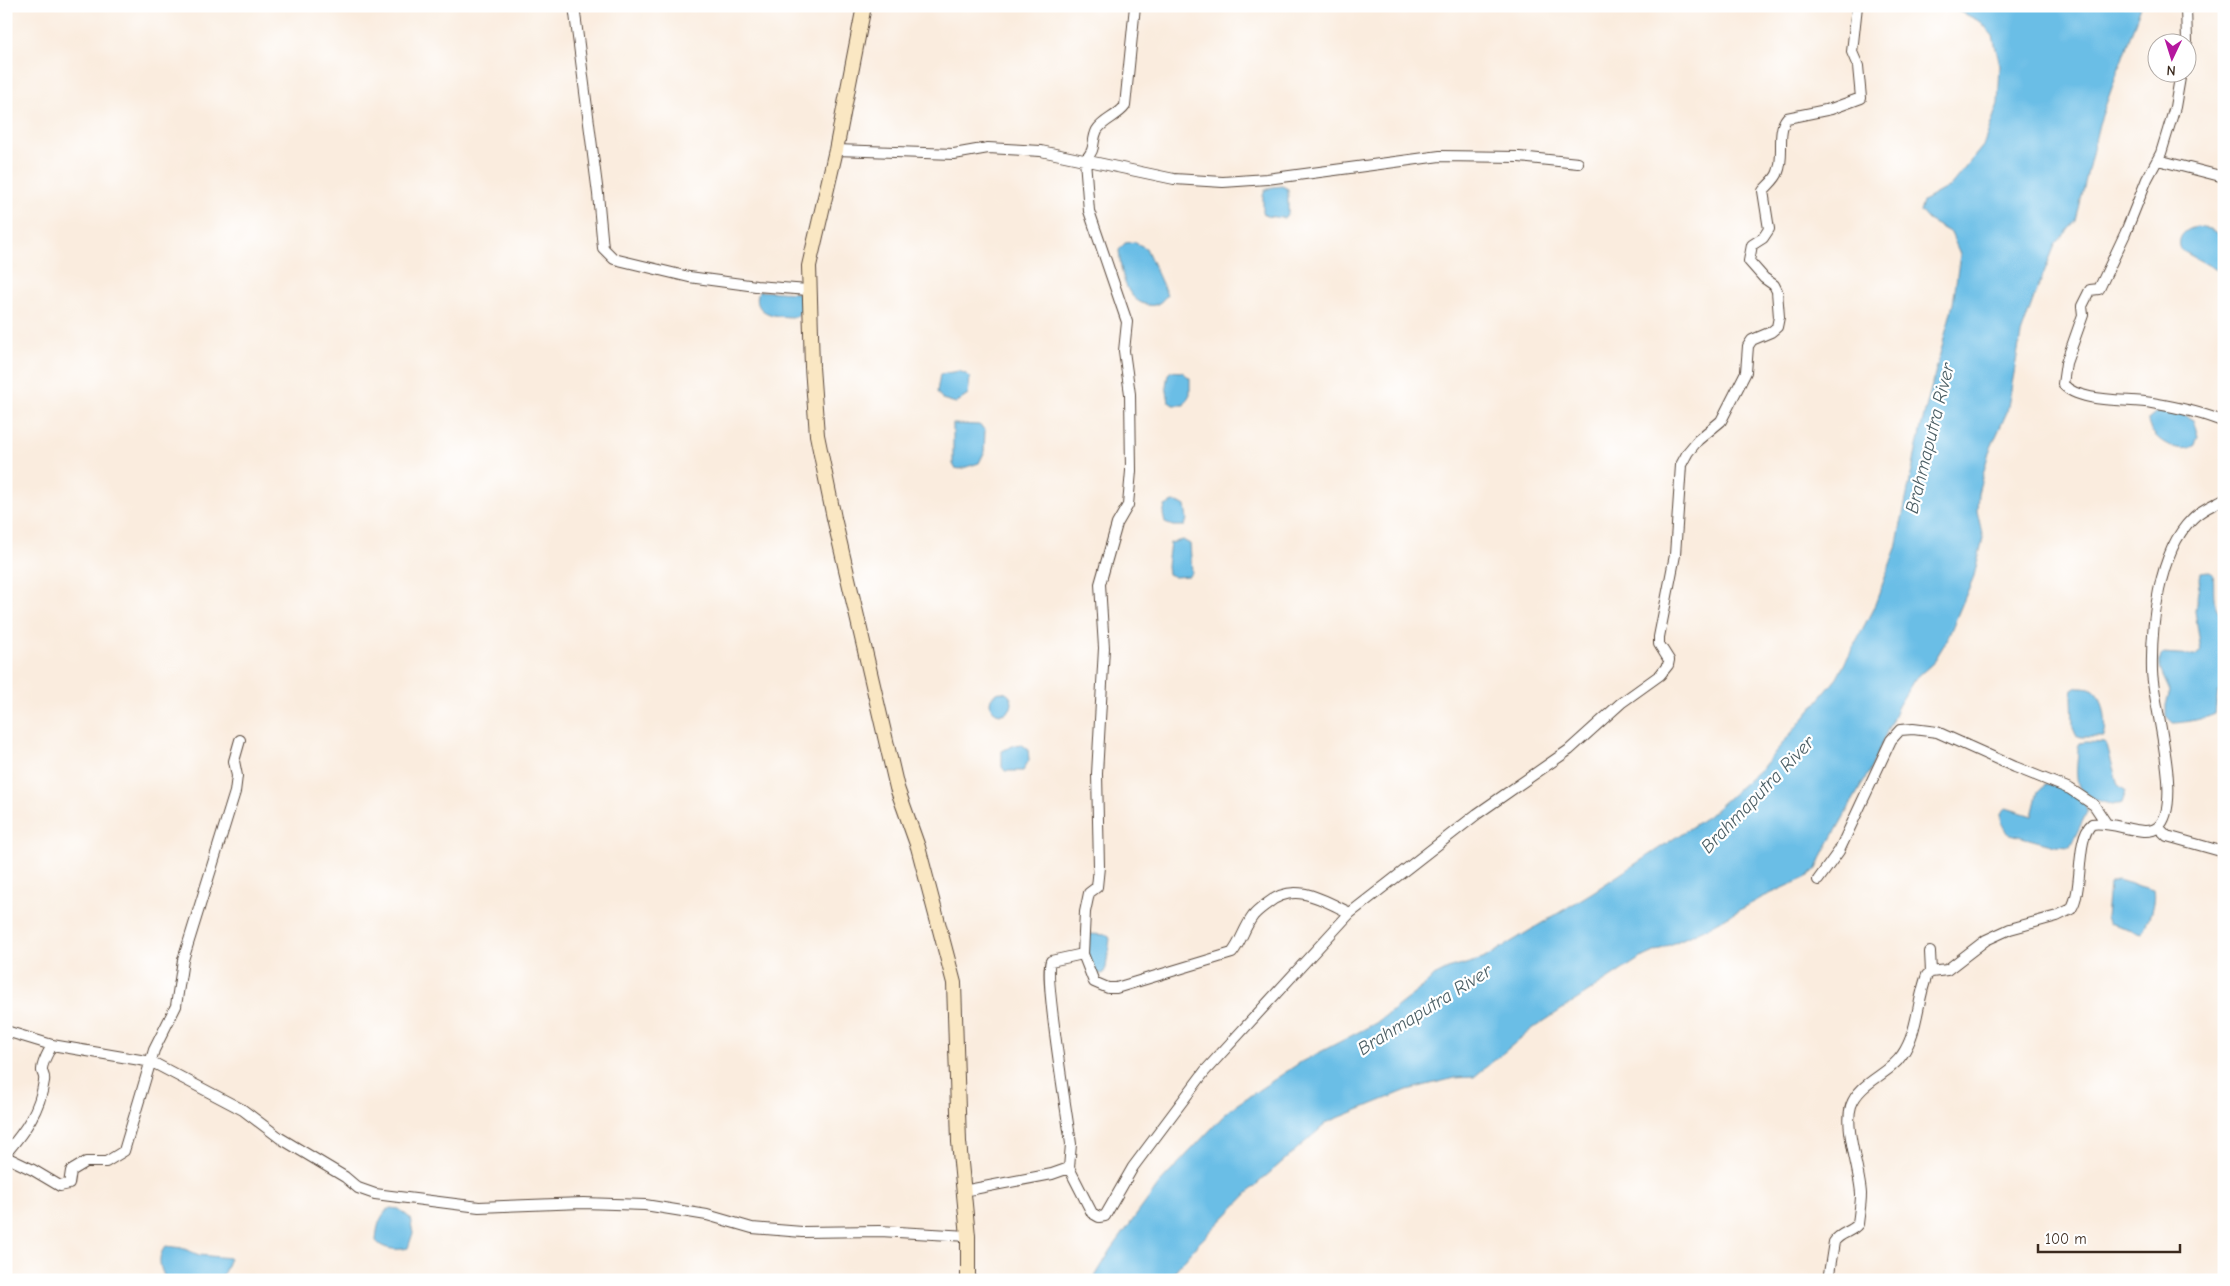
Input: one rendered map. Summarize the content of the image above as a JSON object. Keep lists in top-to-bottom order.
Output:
{
  "water": ["Brahmaputra River"],
  "scale_bar": "100 m",
  "north": "bottom"
}
